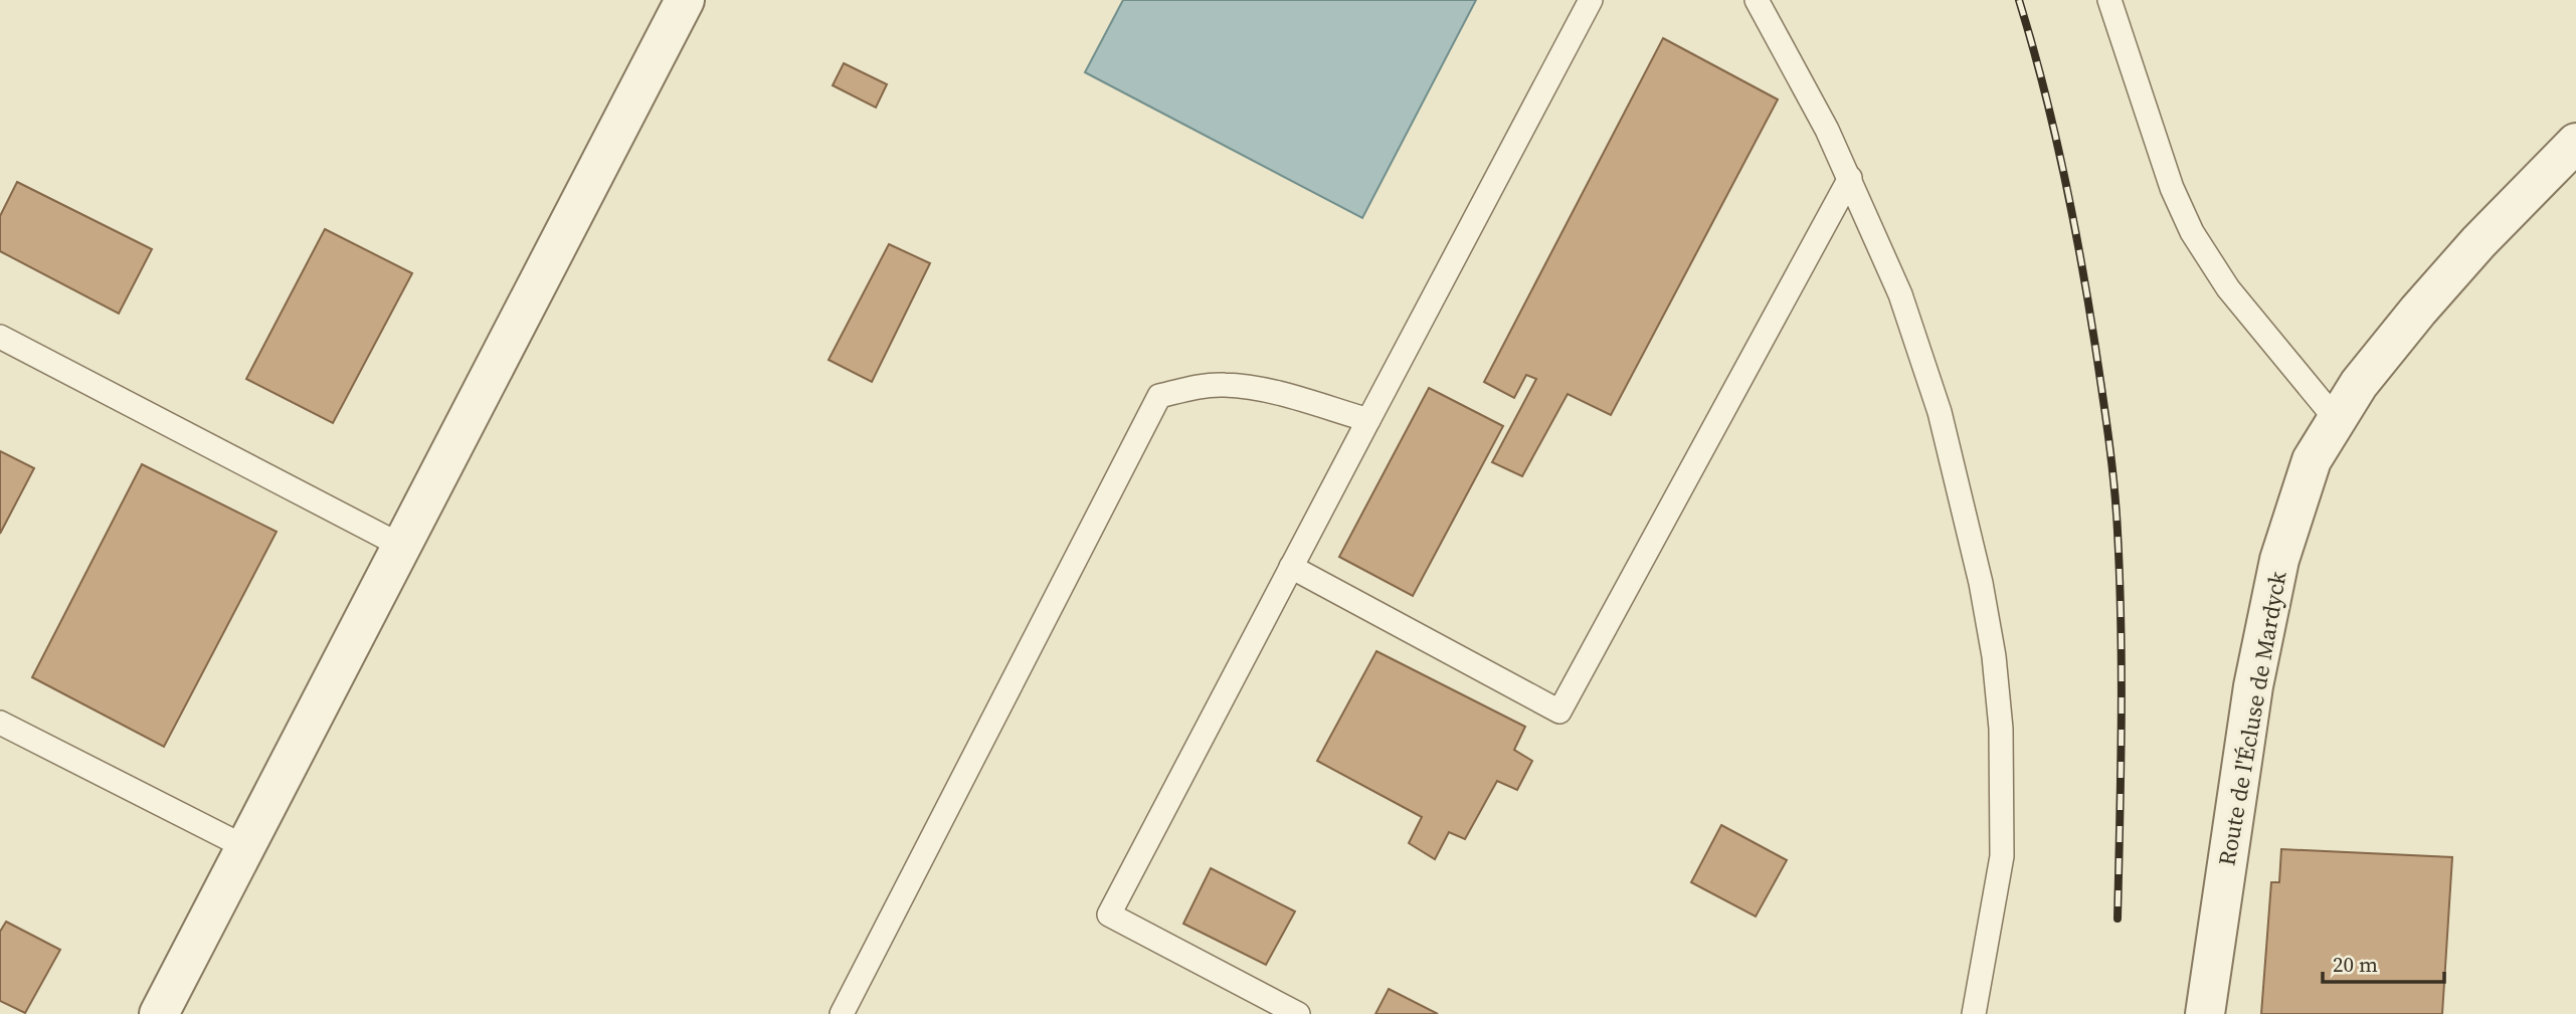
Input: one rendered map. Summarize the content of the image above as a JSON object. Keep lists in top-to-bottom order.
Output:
{
  "streets": {
    "street": ["Route de l'Écluse de Mardyck"]
  },
  "scale_bar": "20 m"
}
